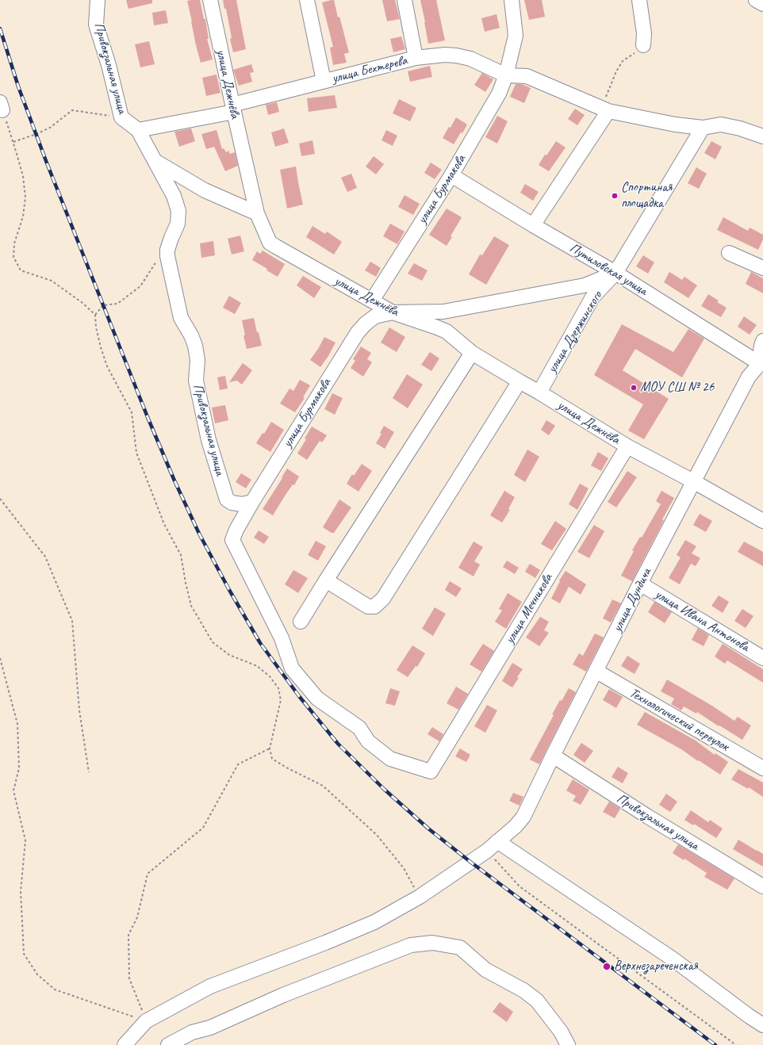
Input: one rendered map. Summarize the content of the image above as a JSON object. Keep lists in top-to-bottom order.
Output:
{
  "streets": {
    "street": [
      "Привокзальная улица",
      "улица Бехтерева",
      "улица Дежнёва",
      "улица Бурмакова",
      "Путиловская улица",
      "улица Дзержинского",
      "улица Дундича",
      "улица Мечникова",
      "улица Ивана Антонова",
      "Технологический переулок"
    ]
  },
  "crossings": [
    ["Привокзальная улица", "улица Бехтерева"],
    ["Привокзальная улица", "улица Бурмакова"],
    ["Привокзальная улица", "улица Дундича"],
    ["улица Бехтерева", "улица Дежнёва"],
    ["улица Бехтерева", "улица Бурмакова"],
    ["улица Дежнёва", "улица Бурмакова"],
    ["улица Дежнёва", "улица Дзержинского"],
    ["улица Дежнёва", "улица Дундича"],
    ["улица Дежнёва", "улица Мечникова"],
    ["улица Бурмакова", "Путиловская улица"],
    ["улица Бурмакова", "улица Дзержинского"],
    ["улица Бурмакова", "улица Мечникова"],
    ["Путиловская улица", "улица Дзержинского"],
    ["Путиловская улица", "улица Дундича"],
    ["улица Дундича", "улица Ивана Антонова"],
    ["улица Дундича", "Технологический переулок"]
  ],
  "places": ["Спортиная площадка", "МОУ СШ № 26", "Верхнезареченская"]
}
